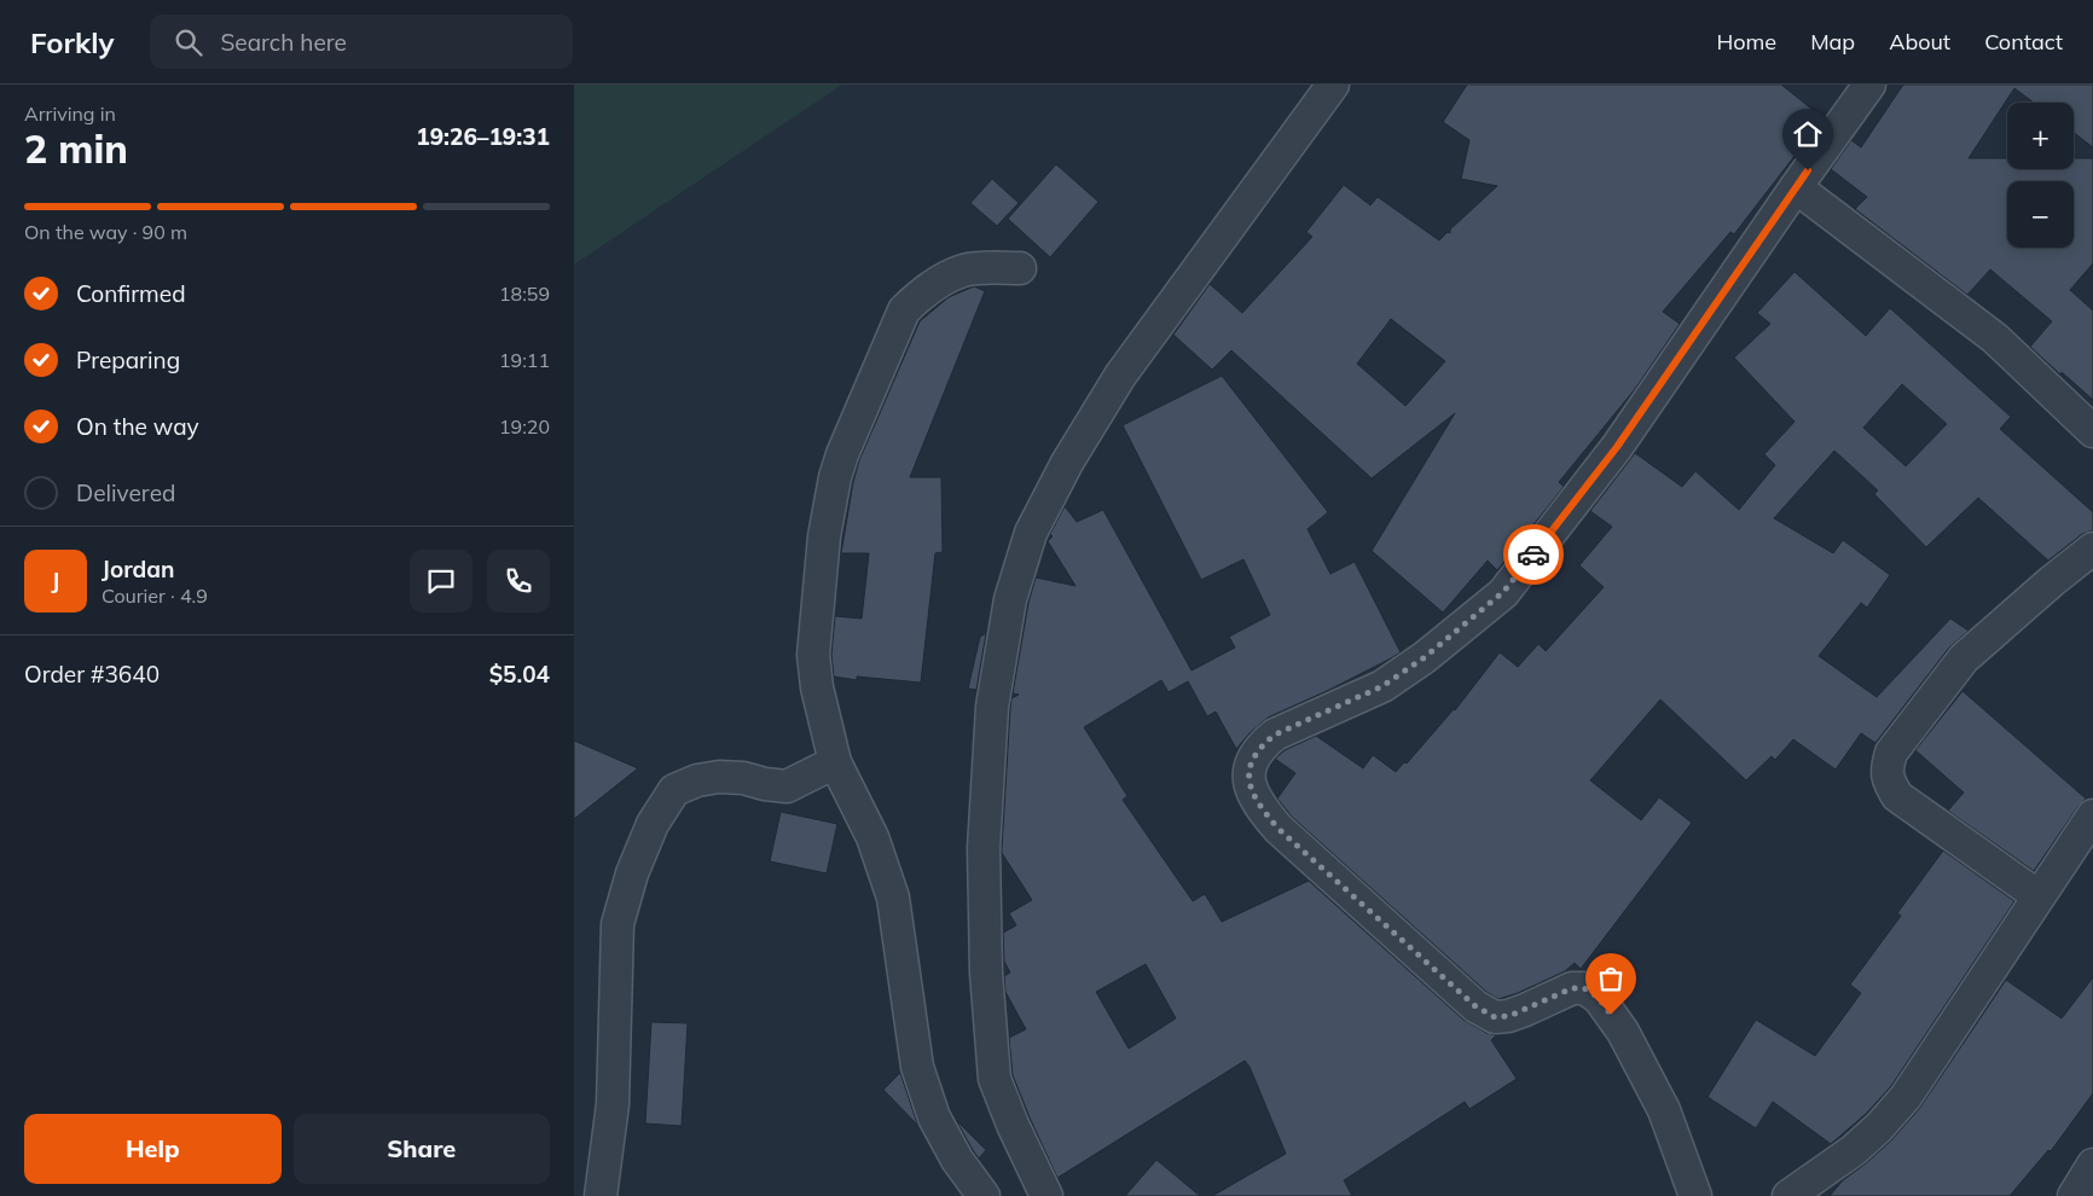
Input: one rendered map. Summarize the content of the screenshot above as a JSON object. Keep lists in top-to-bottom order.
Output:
{
  "page": {
    "header": "Forkly",
    "search": "Search here",
    "nav": [
      "Home",
      "Map",
      "About",
      "Contact"
    ],
    "heading": ["2 min", "Arriving in", "19:26–19:31"],
    "panel": [
      "Jordan",
      "Courier · 4.9",
      "Order #3640",
      "$5.04"
    ],
    "map_buttons": ["+", "−"],
    "bar": "On the way · 90 m",
    "list": [
      ["Confirmed", "18:59"],
      ["Preparing", "19:11"],
      ["On the way", "19:20"],
      "Delivered"
    ],
    "round": "J",
    "buttons": ["Help", "Share"]
  }
}
